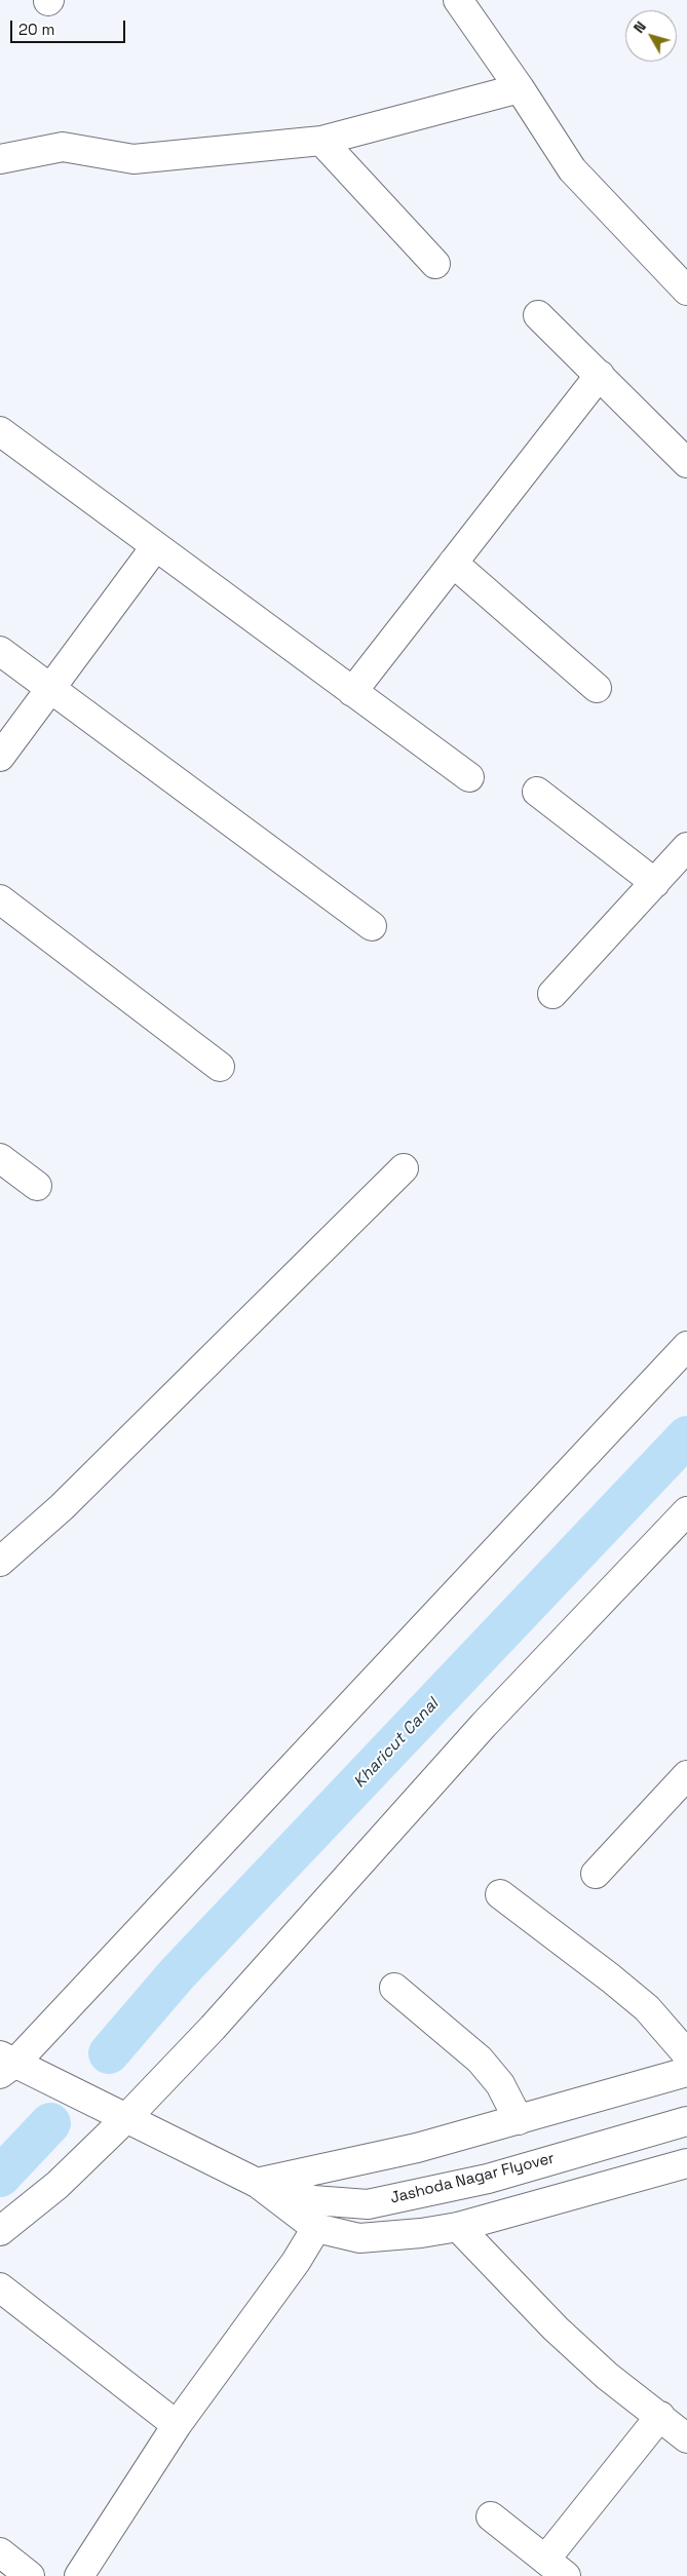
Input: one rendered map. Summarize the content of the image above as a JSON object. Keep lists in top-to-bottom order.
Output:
{
  "streets": {
    "street": ["Jashoda Nagar Flyover"]
  },
  "water": ["Kharicut Canal"],
  "scale_bar": "20 m",
  "north": "top left"
}
